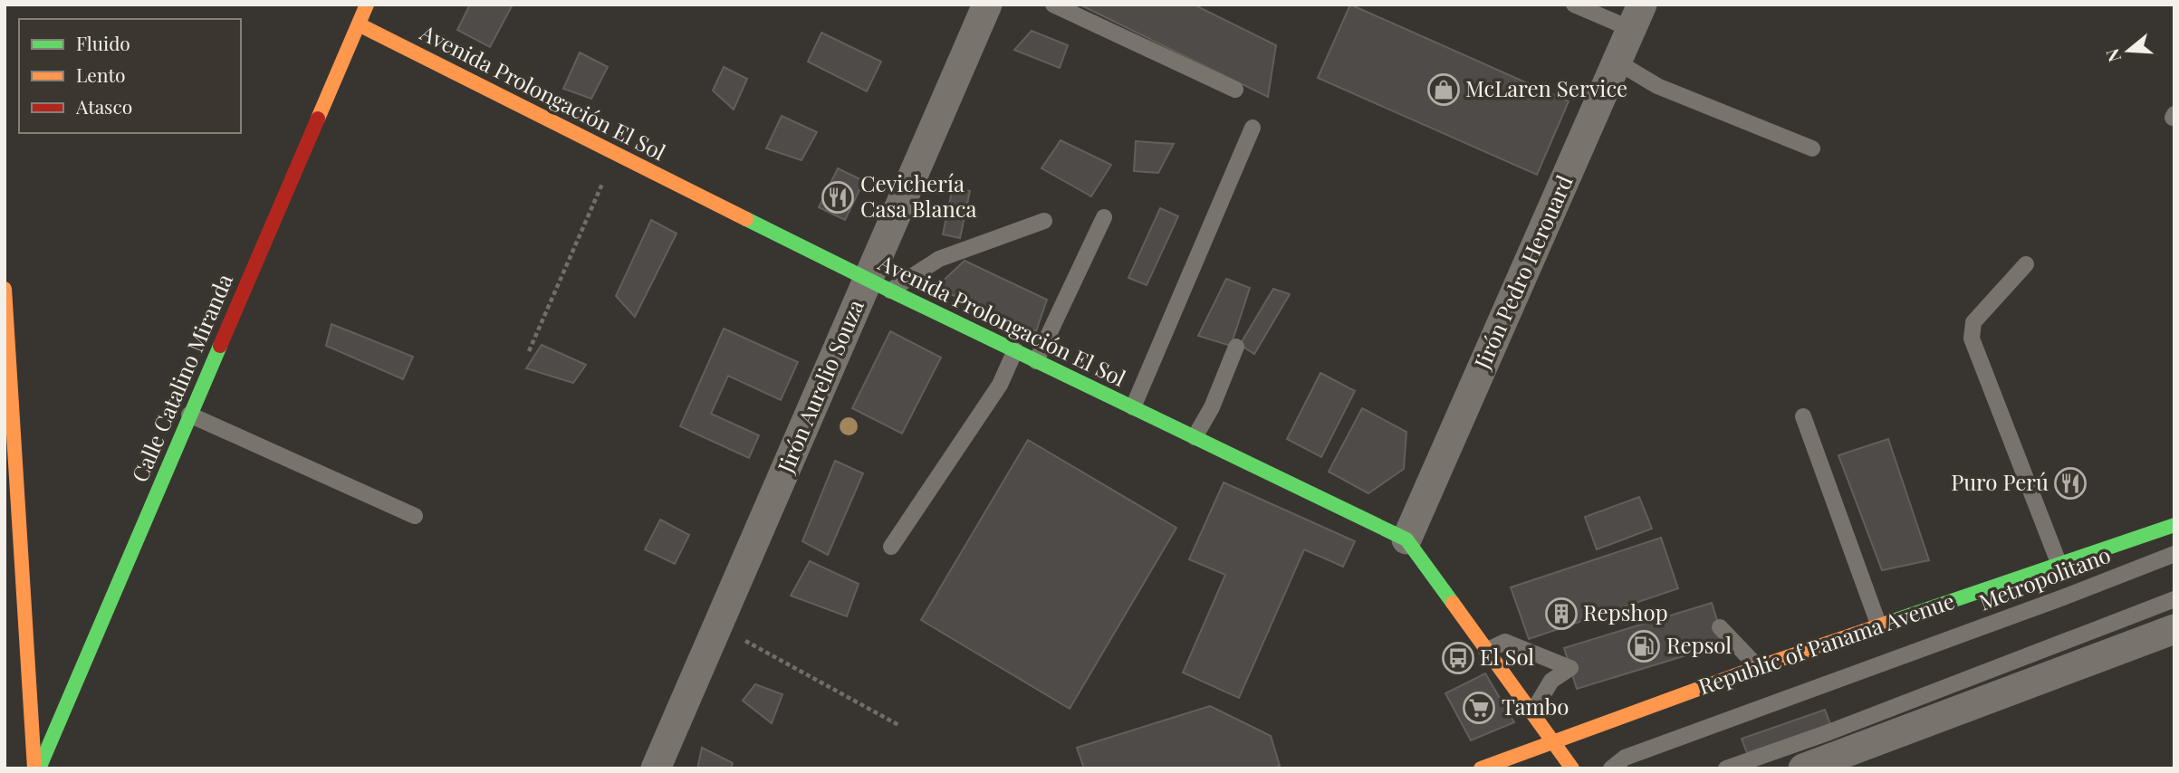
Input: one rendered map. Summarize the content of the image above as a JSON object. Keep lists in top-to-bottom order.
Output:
{
  "streets": {
    "street": [
      "Avenida Prolongación El Sol",
      "Jirón Pedro Herouard",
      "Calle Catalino Miranda",
      "Jirón Aurelio Souza",
      "Republic of Panama Avenue"
    ],
    "lane": ["Metropolitano"]
  },
  "crossings": [
    ["Avenida Prolongación El Sol", "Jirón Pedro Herouard"],
    ["Avenida Prolongación El Sol", "Calle Catalino Miranda"],
    ["Avenida Prolongación El Sol", "Jirón Aurelio Souza"],
    ["Avenida Prolongación El Sol", "Republic of Panama Avenue"]
  ],
  "places": {
    "shop": ["McLaren Service"],
    "restaurant": ["Cevichería Casa Blanca", "Puro Perú"],
    "building": ["Repshop"],
    "fuel station": ["Repsol"],
    "bus stop": ["El Sol"],
    "supermarket": ["Tambo"]
  },
  "legend": ["Fluido", "Lento", "Atasco"],
  "north": "left"
}
